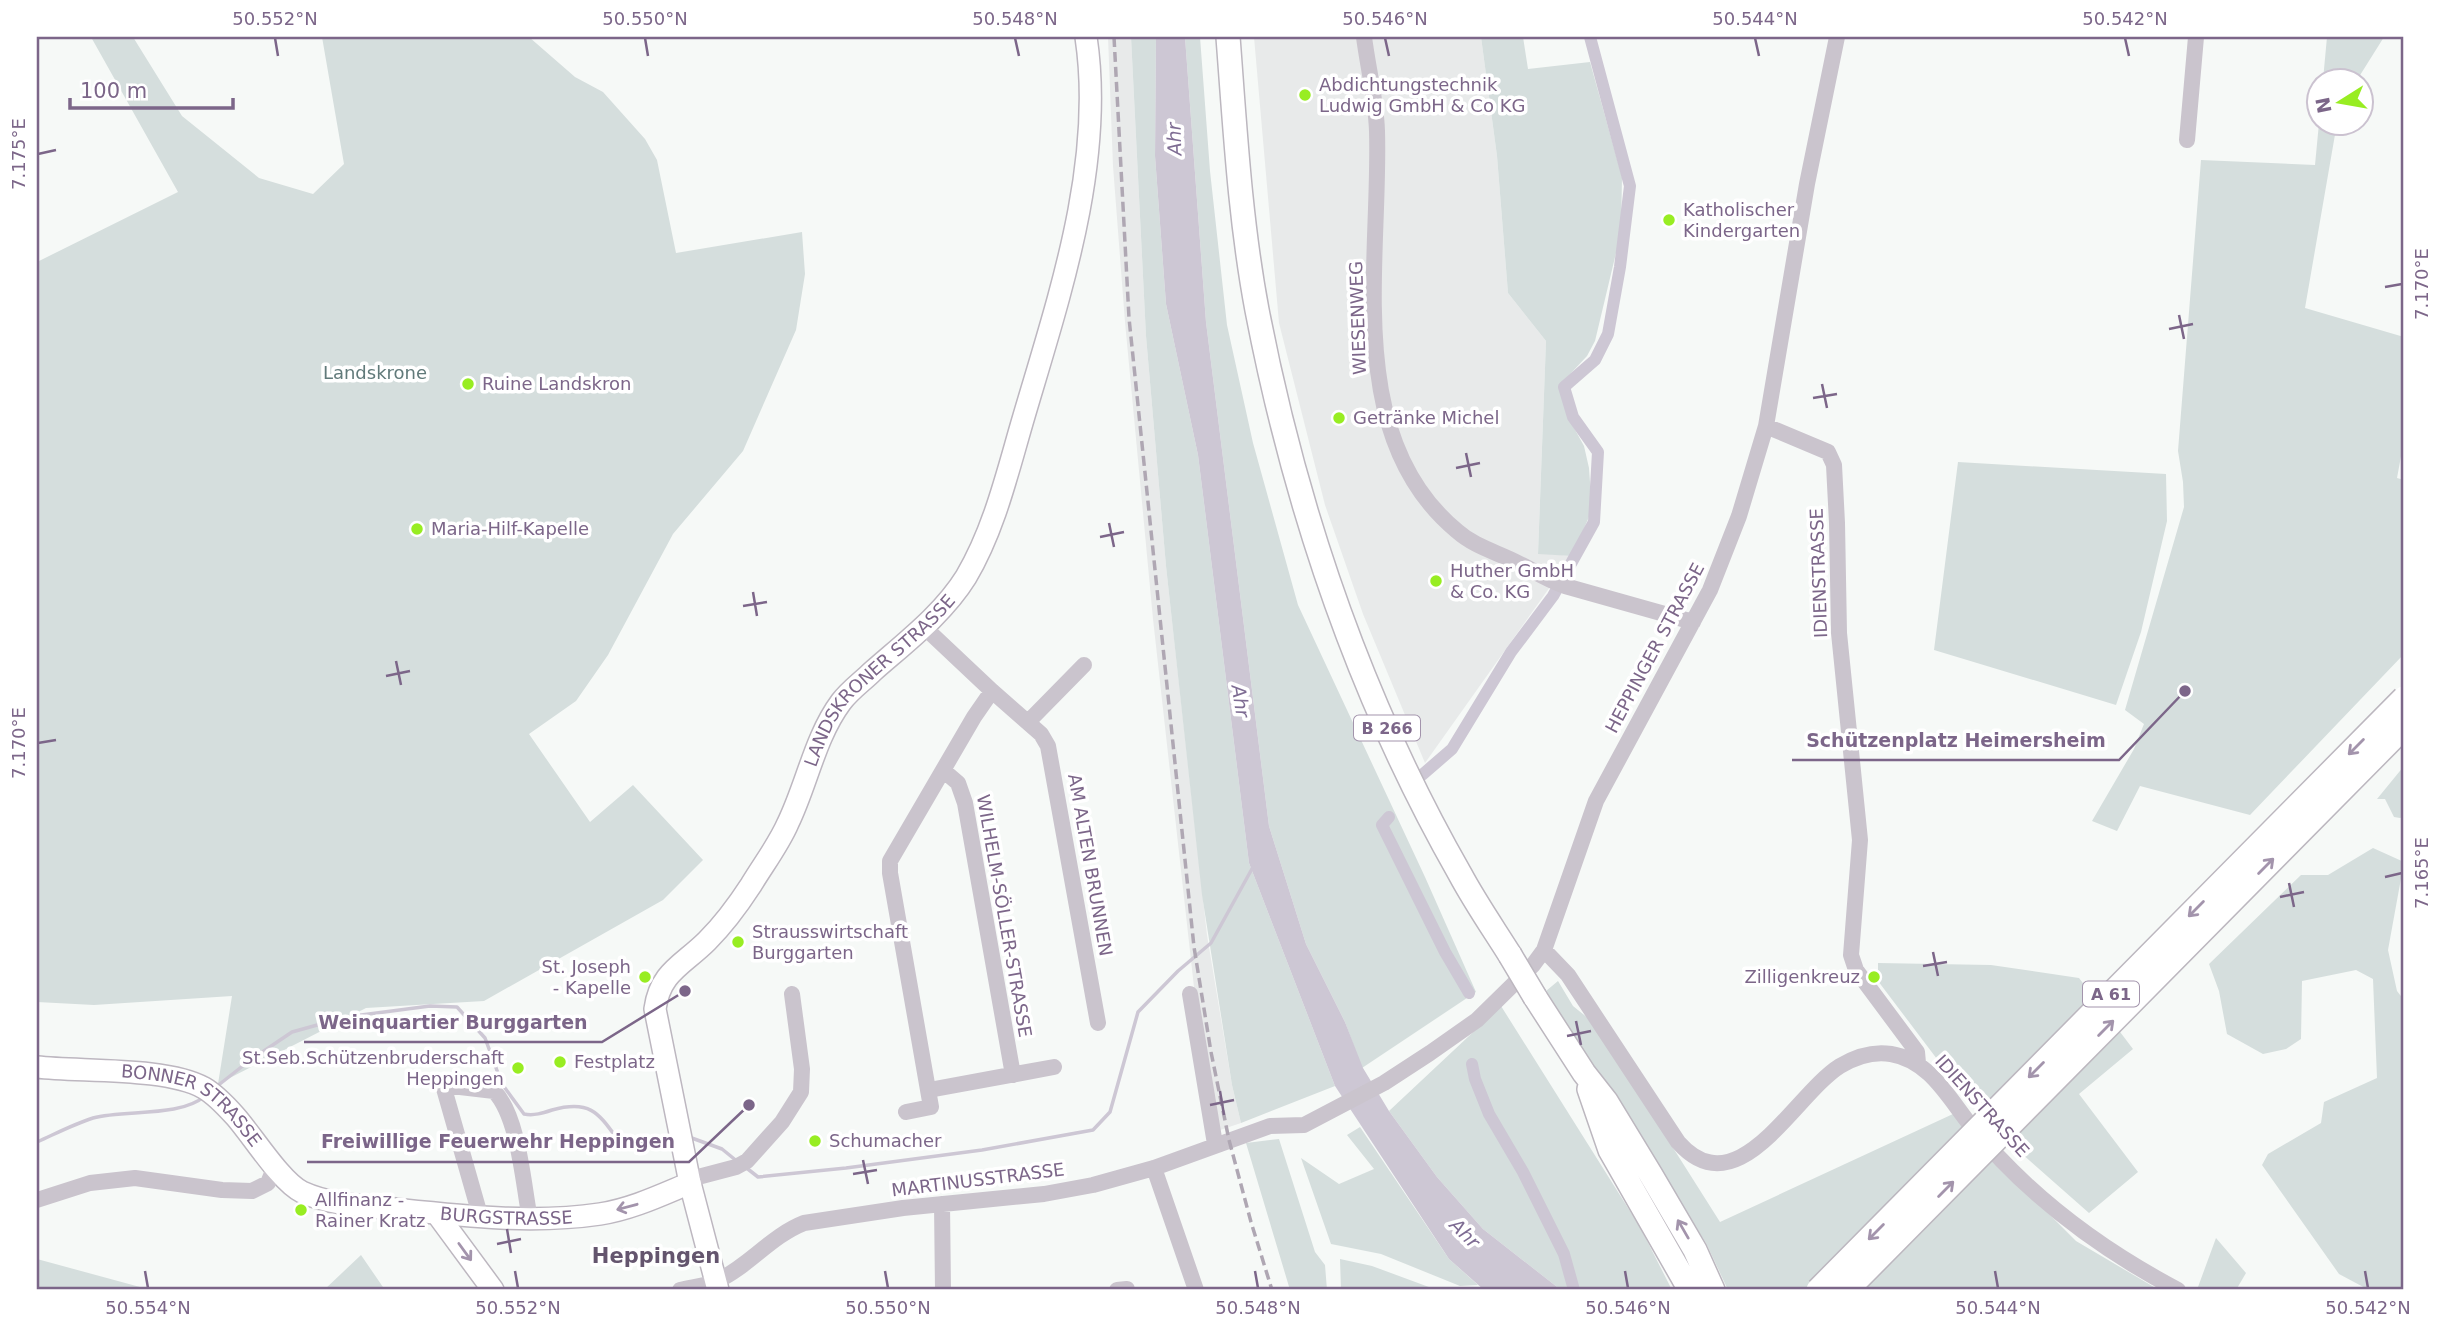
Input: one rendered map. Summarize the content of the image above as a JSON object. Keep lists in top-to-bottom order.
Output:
{
  "streets": {
    "highway": ["B 266", "A 61"],
    "main road": ["LANDSKRONER STRASSE", "BONNER STRASSE", "BURGSTRASSE"],
    "street": [
      "WIESENWEG",
      "IDIENSTRASSE",
      "HEPPINGER STRASSE",
      "AM ALTEN BRUNNEN",
      "WILHELM-SÖLLER-STRASSE",
      "MARTINUSSTRASSE"
    ]
  },
  "crossings": [
    ["WIESENWEG", "HEPPINGER STRASSE"],
    ["IDIENSTRASSE", "HEPPINGER STRASSE"],
    ["HEPPINGER STRASSE", "MARTINUSSTRASSE"],
    ["LANDSKRONER STRASSE", "AM ALTEN BRUNNEN"],
    ["LANDSKRONER STRASSE", "MARTINUSSTRASSE"],
    ["LANDSKRONER STRASSE", "BURGSTRASSE"],
    ["BONNER STRASSE", "BURGSTRASSE"]
  ],
  "one_way": ["BURGSTRASSE"],
  "districts": ["Heppingen"],
  "water": ["Ahr"],
  "parks": ["Landskrone"],
  "places": [
    "Abdichtungstechnik Ludwig GmbH & Co KG",
    "Katholischer Kindergarten",
    "Ruine Landskron",
    "Getränke Michel",
    "Maria-Hilf-Kapelle",
    "Huther GmbH & Co. KG",
    "Schützenplatz Heimersheim",
    "Strausswirtschaft Burggarten",
    "St. Joseph - Kapelle",
    "Zilligenkreuz",
    "Weinquartier Burggarten",
    "Festplatz",
    "St.Seb.Schützenbruderschaft Heppingen",
    "Freiwillige Feuerwehr Heppingen",
    "Schumacher",
    "Allfinanz - Rainer Kratz"
  ],
  "scale_bar": "100 m",
  "north": "left",
  "coordinates": [
    "50.552°N",
    "50.550°N",
    "50.548°N",
    "50.546°N",
    "50.544°N",
    "50.542°N",
    "7.175°E",
    "7.170°E",
    "7.165°E",
    "50.554°N"
  ]
}
